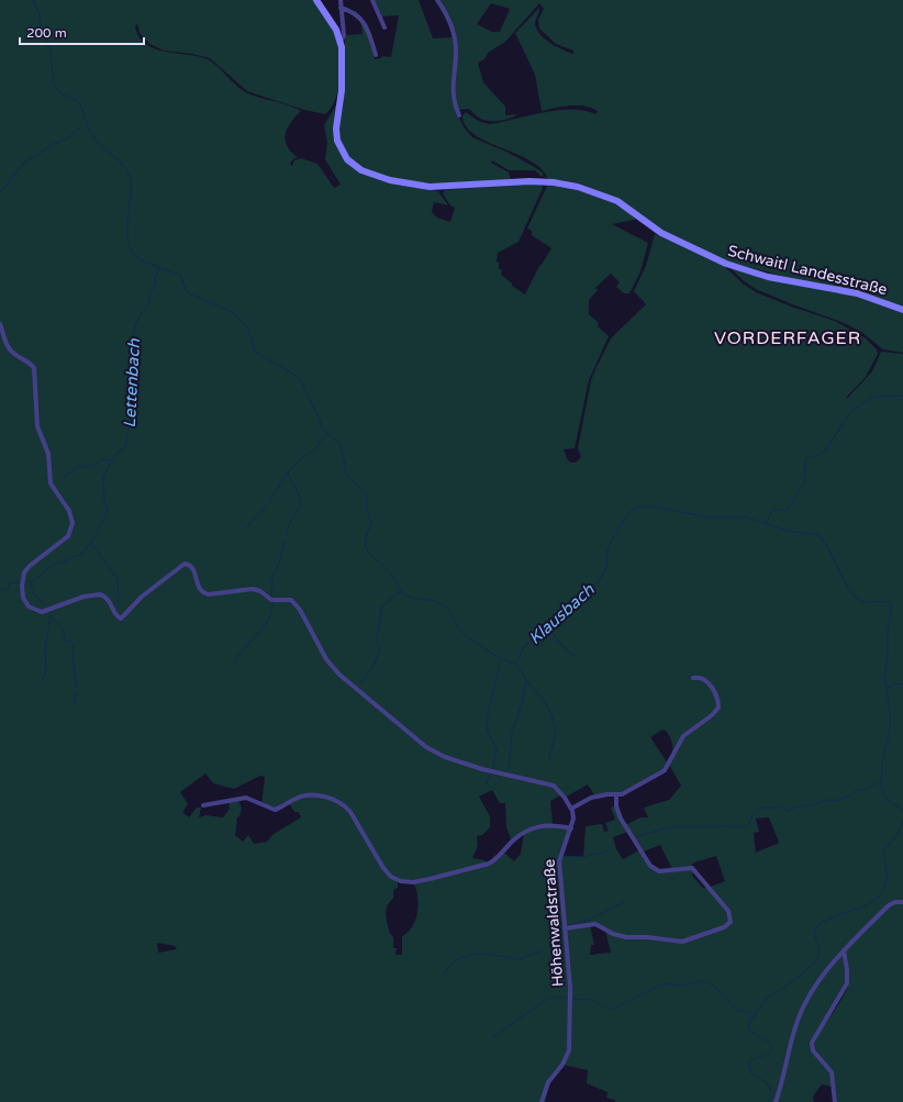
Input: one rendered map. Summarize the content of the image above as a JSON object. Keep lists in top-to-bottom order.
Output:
{
  "streets": {
    "street": ["Schwaitl Landesstraße", "Höhenwaldstraße"]
  },
  "districts": ["VORDERFAGER"],
  "water": ["Lettenbach", "Klausbach"],
  "scale_bar": "200 m"
}
